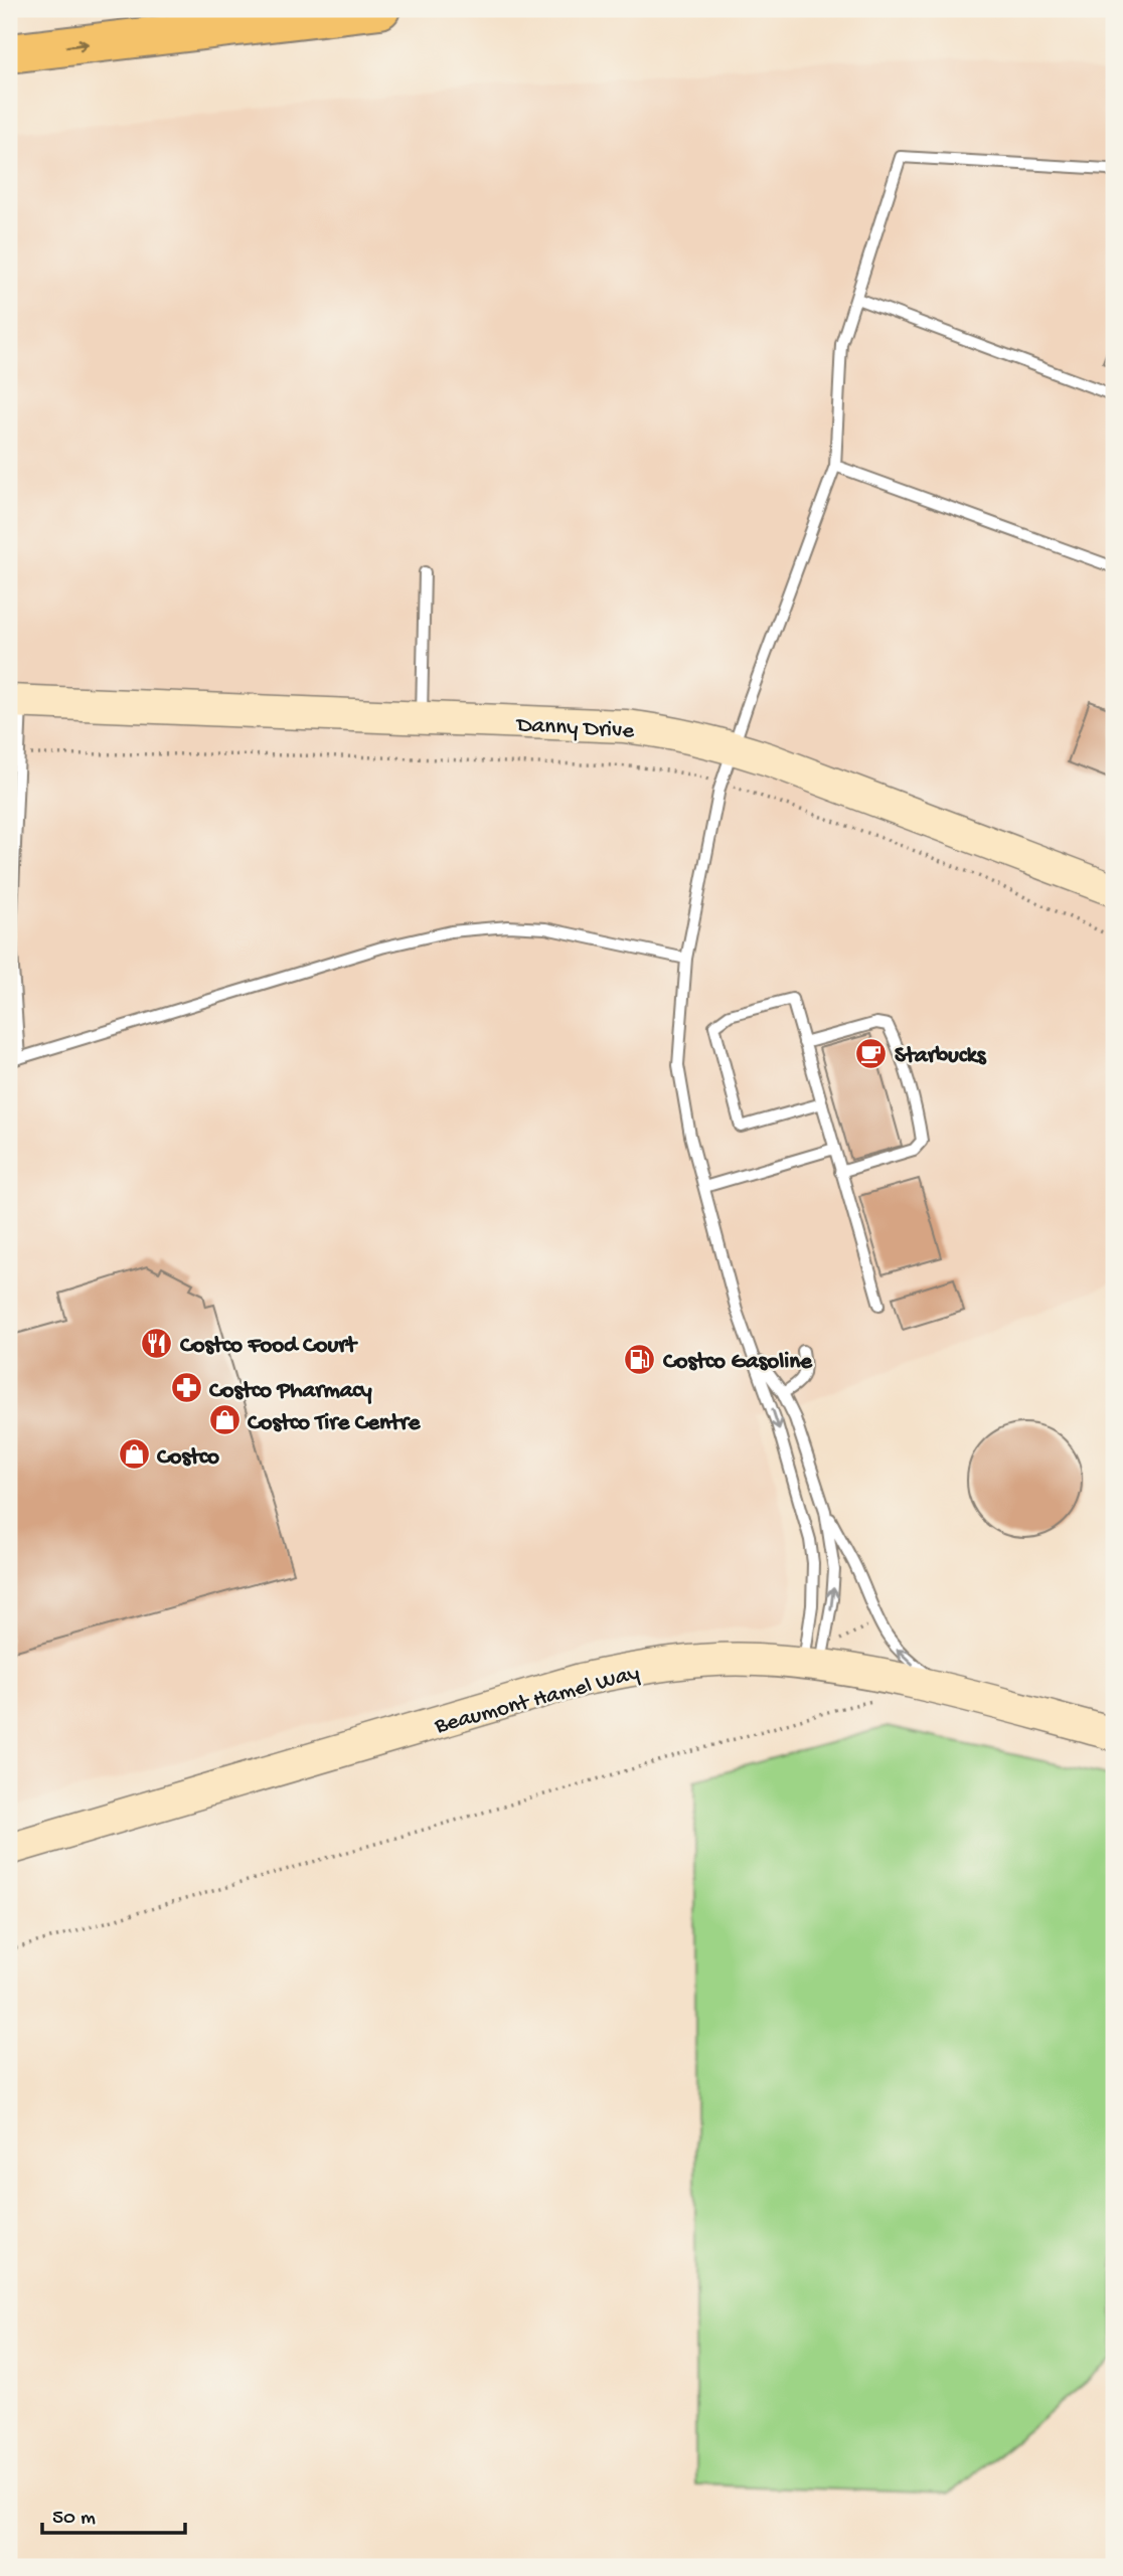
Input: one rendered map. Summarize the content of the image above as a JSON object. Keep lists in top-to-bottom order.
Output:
{
  "streets": {
    "street": ["Danny Drive", "Beaumont Hamel Way"]
  },
  "places": {
    "cafe": ["Starbucks"],
    "restaurant": ["Costco Food Court"],
    "fuel station": ["Costco Gasoline"],
    "pharmacy": ["Costco Pharmacy"],
    "shop": ["Costco Tire Centre", "Costco"]
  },
  "scale_bar": "50 m"
}
